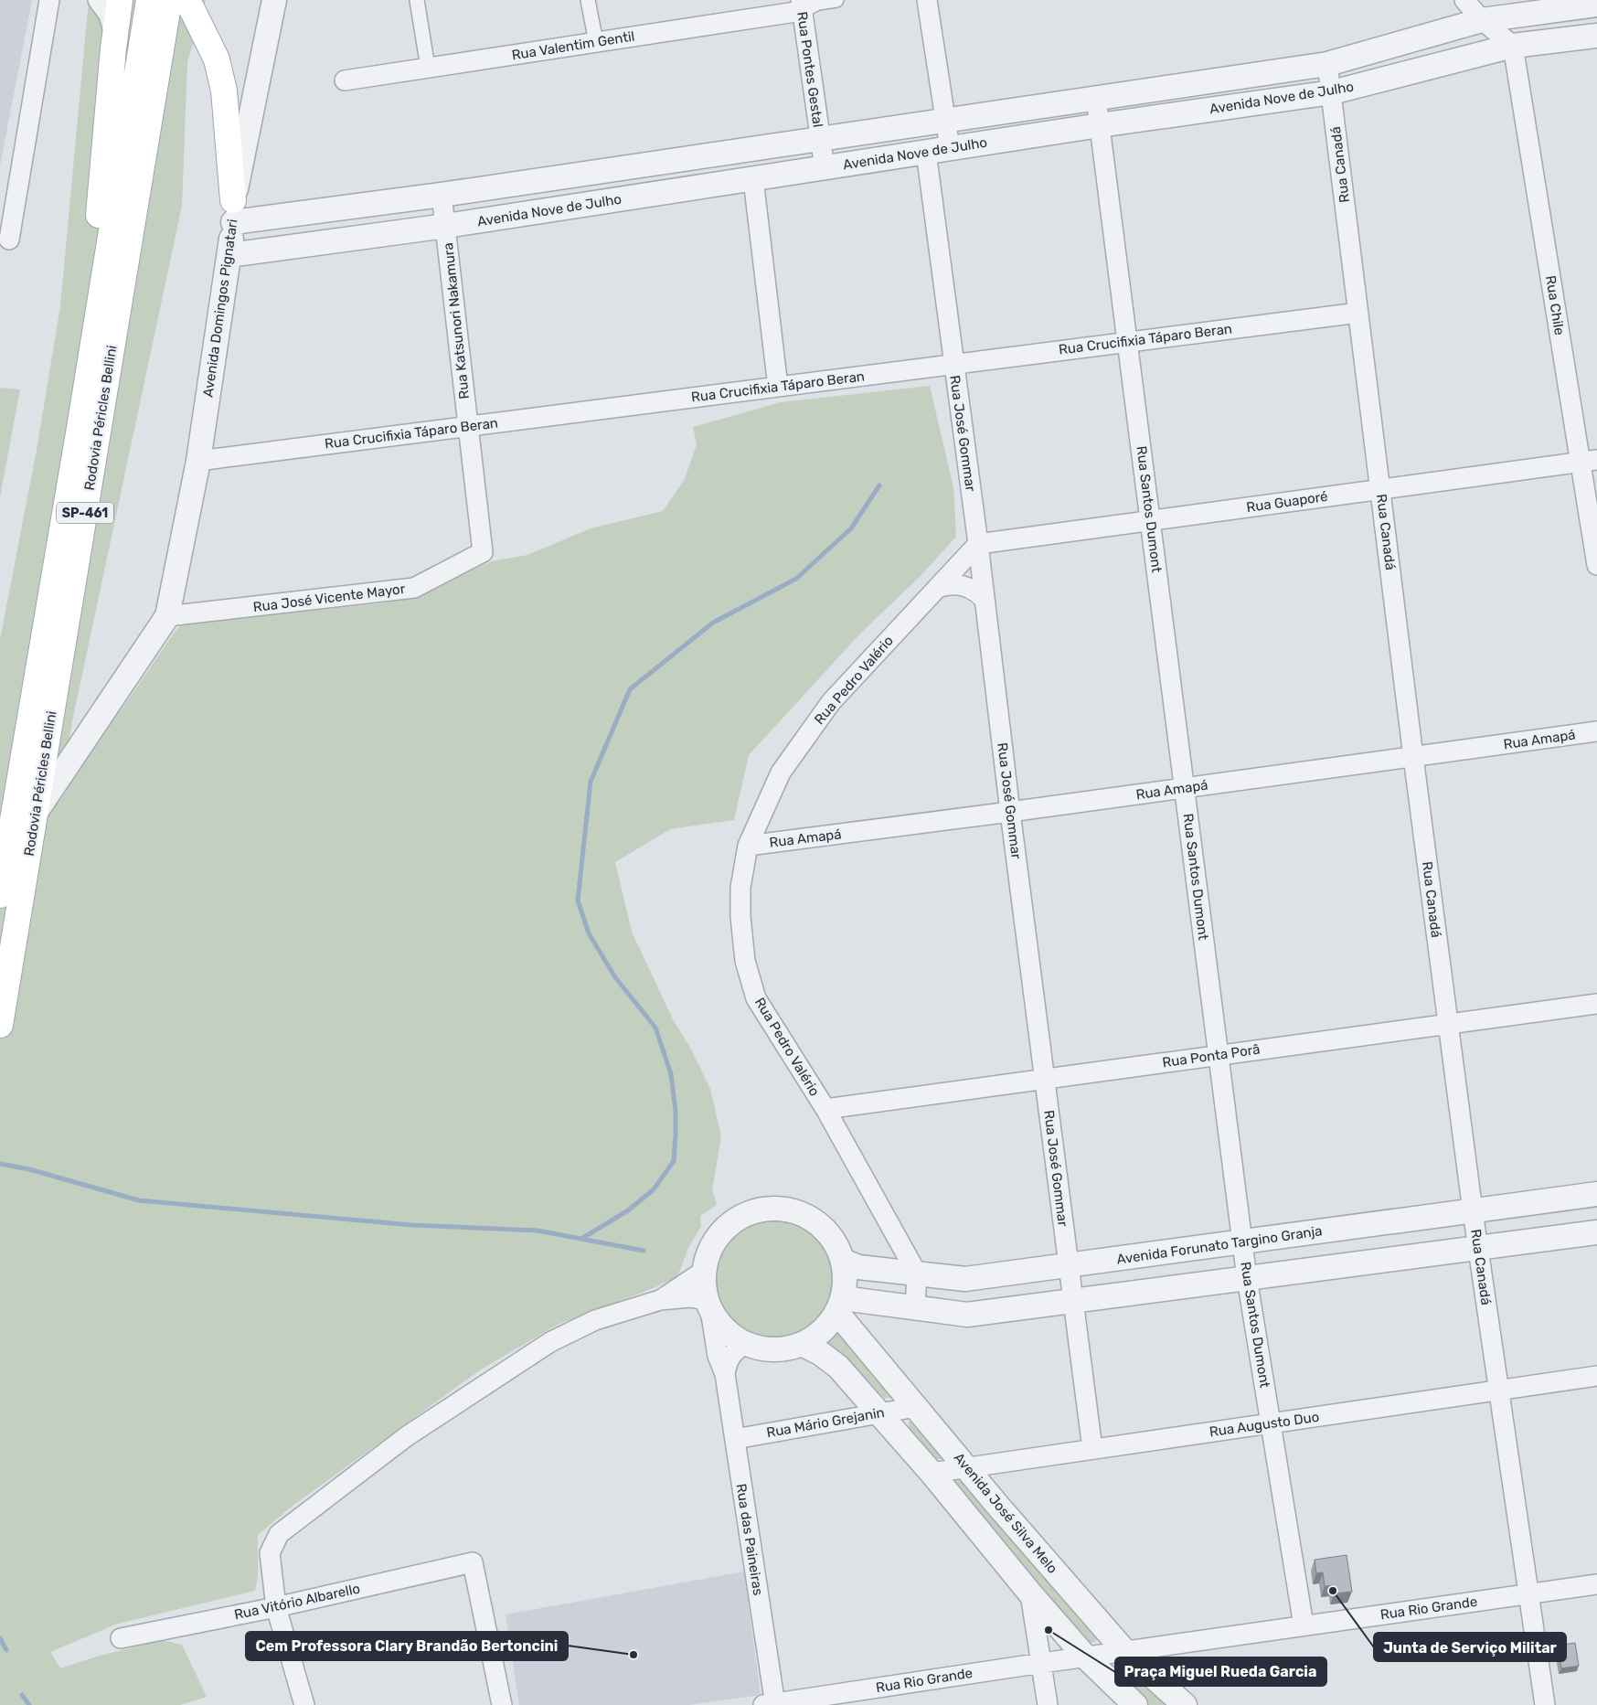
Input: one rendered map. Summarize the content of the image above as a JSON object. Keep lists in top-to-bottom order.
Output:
{
  "streets": {
    "main road": ["Rodovia Péricles Bellini", "SP-461"],
    "street": [
      "Rua Valentim Gentil",
      "Rua Pontes Gestal",
      "Avenida Nove de Julho",
      "Rua Canadá",
      "Rua Chile",
      "Avenida Domingos Pignatari",
      "Rua Katsunori Nakamura",
      "Rua Crucifixia Táparo Beran",
      "Rua José Gommar",
      "Rua Guaporé",
      "Rua Santos Dumont",
      "Rua José Vicente Mayor",
      "Rua Pedro Valério",
      "Rua Amapá",
      "Rua Ponta Porâ",
      "Avenida Forunato Targino Granja",
      "Rua Mário Grejanin",
      "Rua Augusto Duo",
      "Avenida José Silva Melo",
      "Rua das Paineiras",
      "Rua Vitório Albarello",
      "Rua Rio Grande"
    ]
  },
  "crossings": [
    ["Rua Valentim Gentil", "Rua Pontes Gestal"],
    ["Rua Pontes Gestal", "Avenida Nove de Julho"],
    ["Avenida Nove de Julho", "Rua Canadá"],
    ["Avenida Nove de Julho", "Rua Chile"],
    ["Avenida Nove de Julho", "Avenida Domingos Pignatari"],
    ["Avenida Nove de Julho", "Rua Katsunori Nakamura"],
    ["Avenida Nove de Julho", "Rua José Gommar"],
    ["Avenida Nove de Julho", "Rua Santos Dumont"],
    ["Rua Canadá", "Rua Crucifixia Táparo Beran"],
    ["Rua Canadá", "Rua Guaporé"],
    ["Rua Canadá", "Rua Amapá"],
    ["Rua Canadá", "Rua Ponta Porâ"],
    ["Rua Canadá", "Avenida Forunato Targino Granja"],
    ["Rua Canadá", "Rua Augusto Duo"],
    ["Rua Canadá", "Rua Rio Grande"],
    ["Rua Chile", "Rua Guaporé"],
    ["Avenida Domingos Pignatari", "Rua Crucifixia Táparo Beran"],
    ["Avenida Domingos Pignatari", "Rua José Vicente Mayor"],
    ["Rua Katsunori Nakamura", "Rua Crucifixia Táparo Beran"],
    ["Rua Katsunori Nakamura", "Rua José Vicente Mayor"],
    ["Rua Crucifixia Táparo Beran", "Rua José Gommar"],
    ["Rua Crucifixia Táparo Beran", "Rua Santos Dumont"],
    ["Rua José Gommar", "Rua Guaporé"],
    ["Rua José Gommar", "Rua Pedro Valério"],
    ["Rua José Gommar", "Rua Amapá"],
    ["Rua José Gommar", "Rua Ponta Porâ"],
    ["Rua José Gommar", "Avenida Forunato Targino Granja"],
    ["Rua José Gommar", "Rua Augusto Duo"],
    ["Rua Guaporé", "Rua Santos Dumont"],
    ["Rua Guaporé", "Rua Pedro Valério"],
    ["Rua Santos Dumont", "Rua Amapá"],
    ["Rua Santos Dumont", "Rua Ponta Porâ"],
    ["Rua Santos Dumont", "Avenida Forunato Targino Granja"],
    ["Rua Santos Dumont", "Rua Augusto Duo"],
    ["Rua Santos Dumont", "Rua Rio Grande"],
    ["Rua Pedro Valério", "Rua Amapá"],
    ["Rua Pedro Valério", "Rua Ponta Porâ"],
    ["Rua Pedro Valério", "Avenida Forunato Targino Granja"],
    ["Avenida Forunato Targino Granja", "Avenida José Silva Melo"],
    ["Avenida Forunato Targino Granja", "Rua das Paineiras"],
    ["Rua Mário Grejanin", "Avenida José Silva Melo"],
    ["Rua Mário Grejanin", "Rua das Paineiras"],
    ["Rua Augusto Duo", "Avenida José Silva Melo"],
    ["Avenida José Silva Melo", "Rua das Paineiras"],
    ["Avenida José Silva Melo", "Rua Rio Grande"],
    ["Rua das Paineiras", "Rua Rio Grande"]
  ],
  "places": ["Junta de Serviço Militar", "Praça Miguel Rueda Garcia", "Cem Professora Clary Brandão Bertoncini"]
}
